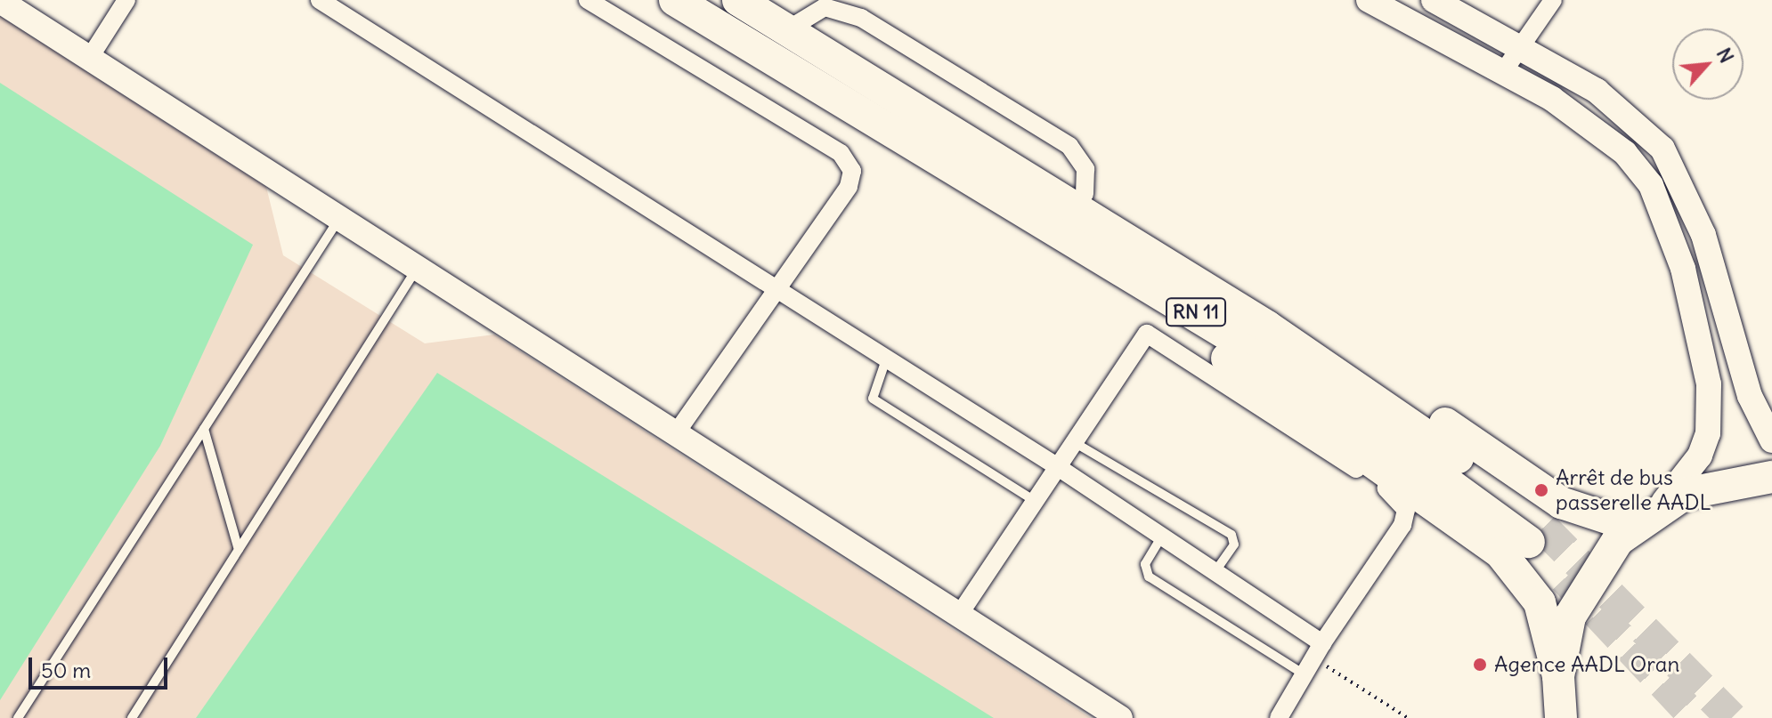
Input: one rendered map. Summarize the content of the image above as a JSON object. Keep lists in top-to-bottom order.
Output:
{
  "streets": {
    "highway": ["RN 11"]
  },
  "places": ["Arrêt de bus passerelle AADL", "Agence AADL Oran"],
  "scale_bar": "50 m",
  "north": "top right"
}
